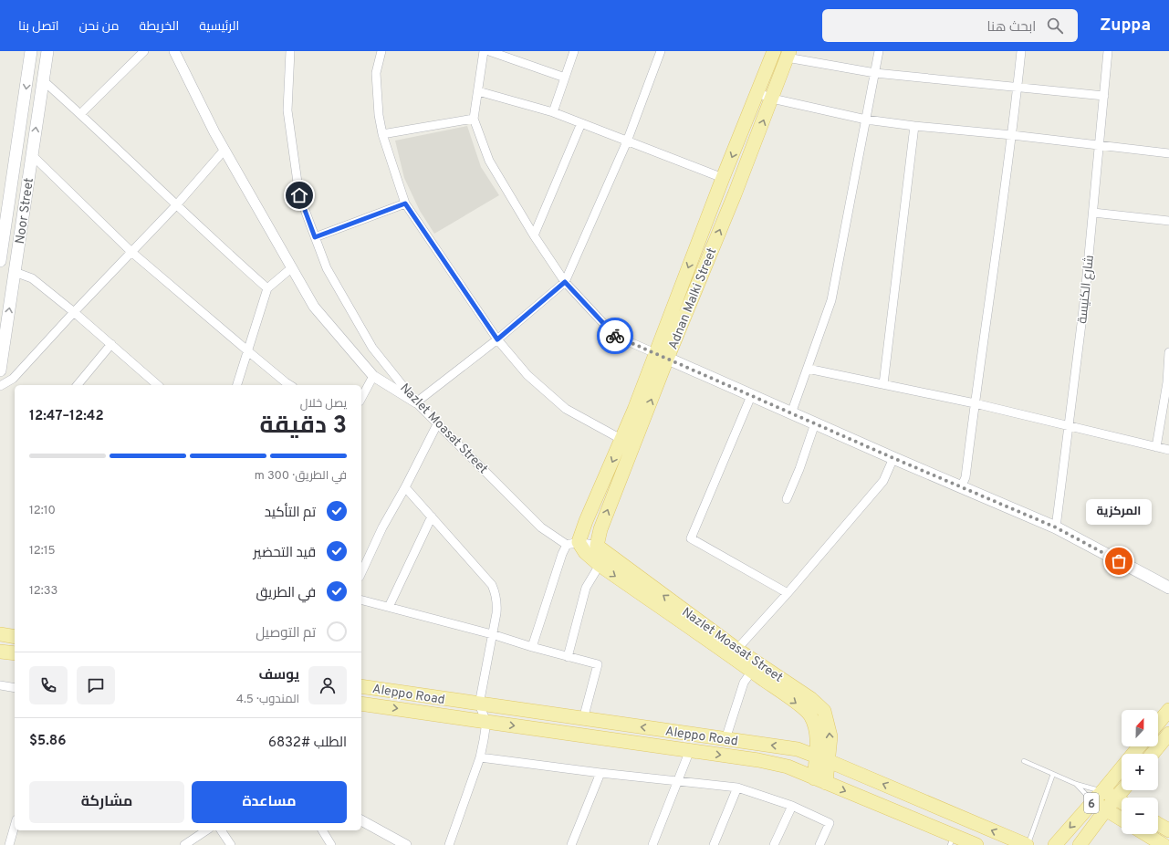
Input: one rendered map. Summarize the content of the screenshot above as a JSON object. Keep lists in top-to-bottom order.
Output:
{
  "streets": {
    "main road": [
      "Noor Street",
      "Adnan Malki Street",
      "Nazlet Moasat Street",
      "Aleppo Road",
      "6"
    ],
    "street": ["شارع الكنيسة"]
  },
  "crossings": [
    ["Adnan Malki Street", "Nazlet Moasat Street"],
    ["Nazlet Moasat Street", "Aleppo Road"]
  ],
  "places": ["المركزية"],
  "north": "top",
  "page": {
    "header": "Zuppa",
    "search": "ابحث هنا",
    "nav": [
      "الرئيسية",
      "الخريطة",
      "من نحن",
      "اتصل بنا"
    ],
    "heading": ["3 دقيقة", "يصل خلال", "12:42–12:47"],
    "panel": [
      "يوسف",
      "المندوب · 4.5",
      "الطلب #6832",
      "$5.86"
    ],
    "bar": "في الطريق · 300 m",
    "list": [
      ["تم التأكيد", "12:10"],
      ["قيد التحضير", "12:15"],
      ["في الطريق", "12:33"],
      "تم التوصيل"
    ],
    "bubble": "المركزية",
    "map_buttons": ["+", "−"],
    "buttons": ["مساعدة", "مشاركة"]
  }
}
